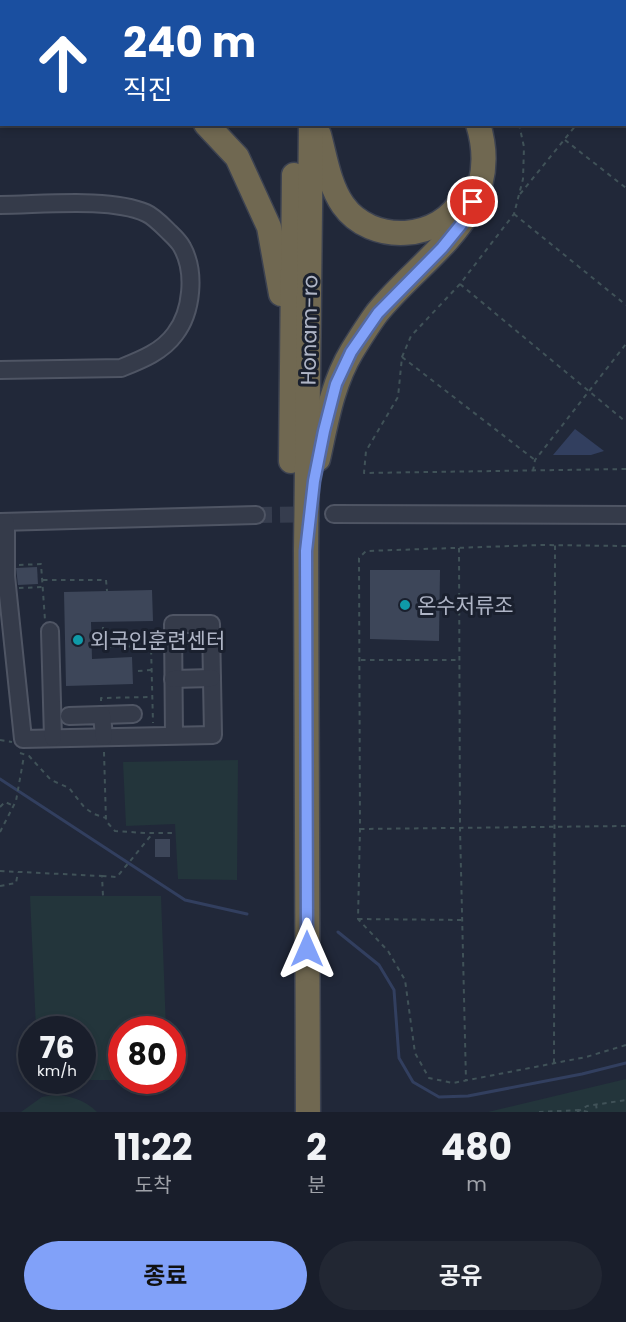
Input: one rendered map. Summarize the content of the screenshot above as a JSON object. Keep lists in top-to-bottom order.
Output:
{
  "streets": {
    "highway": ["Honam-ro"]
  },
  "places": ["온수저류조", "외국인훈련센터"],
  "page": {
    "turn": ["240 m", "직진"],
    "speed": "76 km/h",
    "limit": "80",
    "eta": [
      "11:22",
      "도착",
      "2",
      "분",
      "480",
      "m"
    ],
    "buttons": ["종료", "공유"]
  }
}
